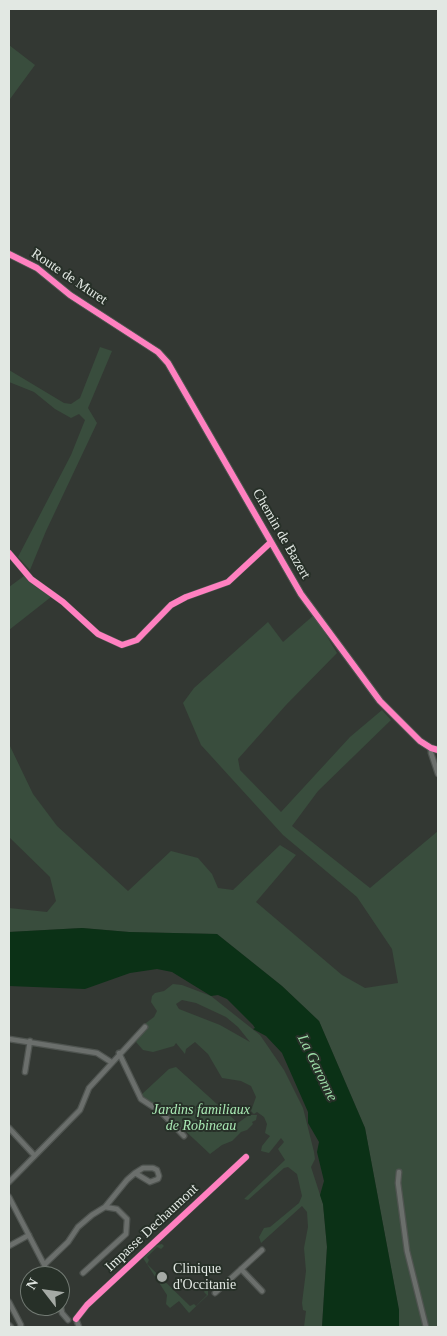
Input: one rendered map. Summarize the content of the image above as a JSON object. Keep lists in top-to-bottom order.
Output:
{
  "streets": {
    "street": ["Route de Muret", "Chemin de Bazert", "Impasse Dechaumont"]
  },
  "crossings": [
    ["Route de Muret", "Chemin de Bazert"]
  ],
  "water": ["La Garonne"],
  "parks": ["Jardins familiaux de Robineau"],
  "places": ["Clinique d'Occitanie"],
  "north": "top left"
}
